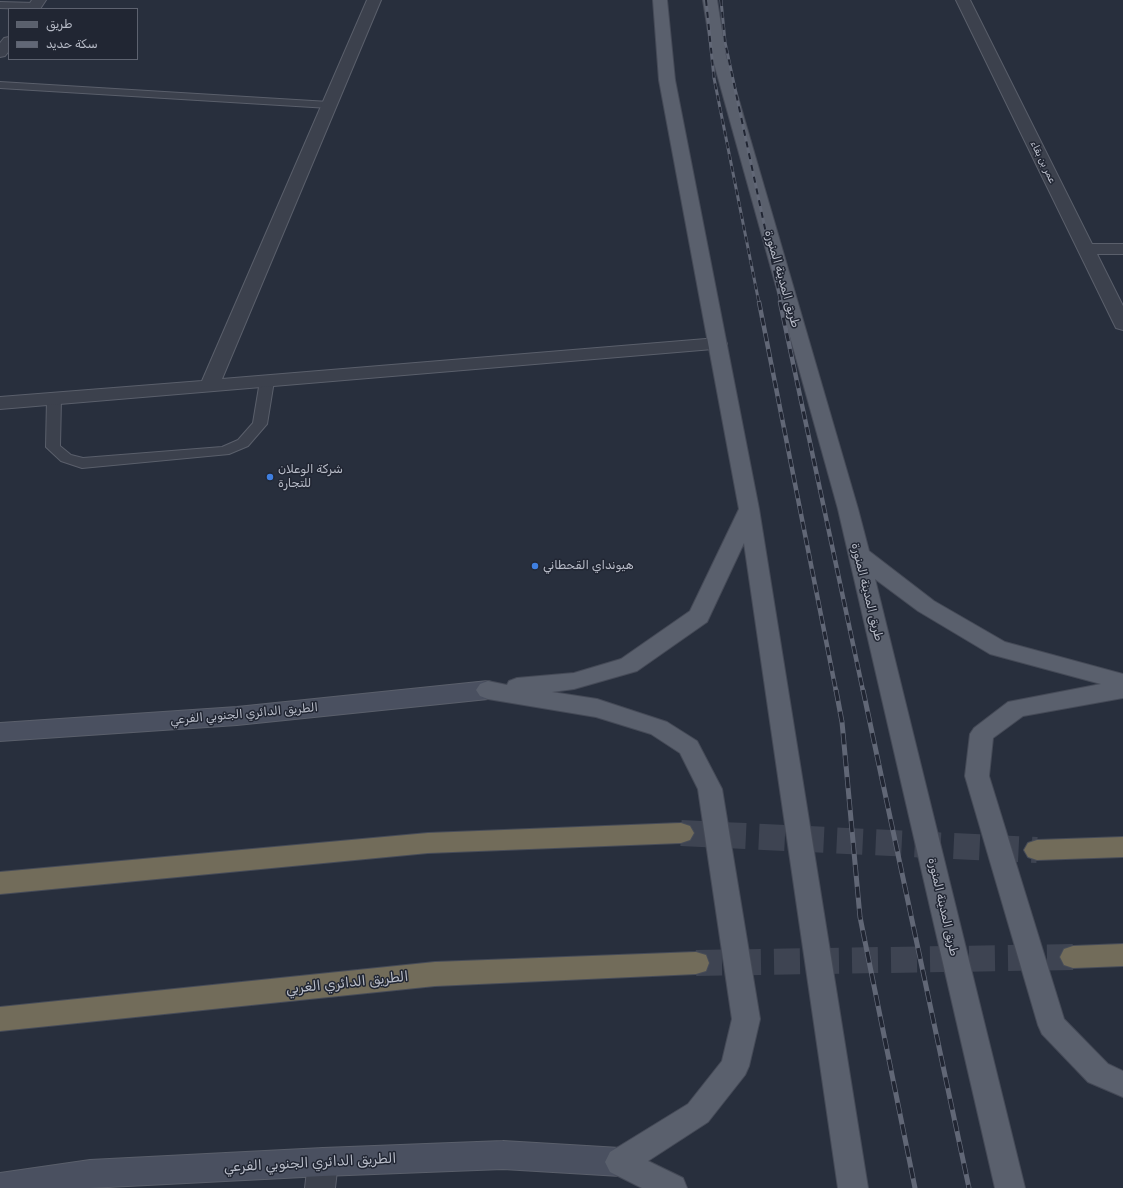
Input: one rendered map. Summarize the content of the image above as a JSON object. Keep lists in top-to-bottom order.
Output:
{
  "streets": {
    "highway": ["الطريق الدائري الغربي"],
    "main road": ["طريق المدينة المنورة", "الطريق الدائري الجنوبي الفرعي"],
    "street": ["عمر بن بقاء"]
  },
  "places": ["شركة الوعلان للتجارة", "هيونداي القحطاني"],
  "legend": ["طريق", "سكة حديد"]
}
